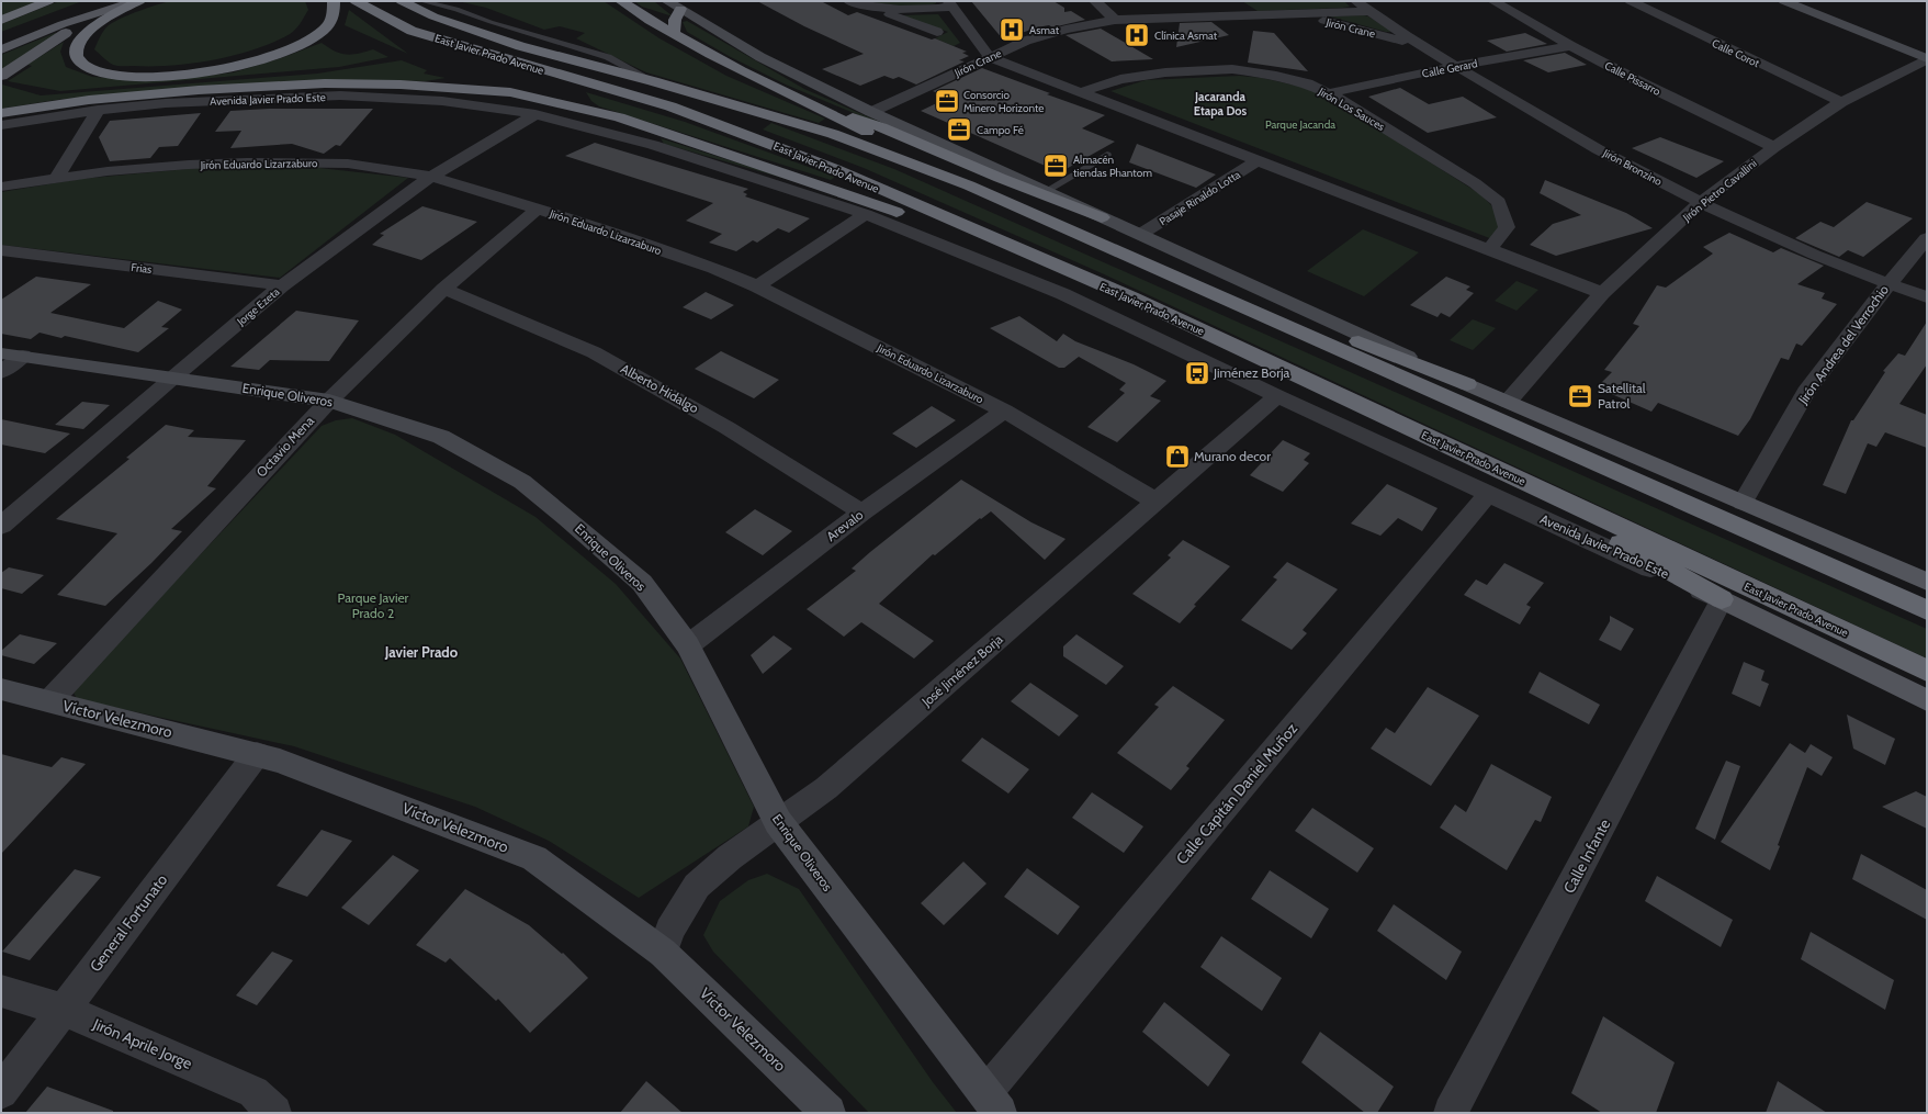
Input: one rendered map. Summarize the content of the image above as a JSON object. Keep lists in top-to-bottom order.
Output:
{
  "streets": {
    "highway": ["East Javier Prado Avenue"],
    "street": [
      "Jirón Crane",
      "Calle Corot",
      "Calle Gerard",
      "Calle Pissarro",
      "Avenida Javier Prado Este",
      "Jirón Los Sauces",
      "Jirón Eduardo Lizarzaburo",
      "Jirón Bronzino",
      "Jirón Pietro Cavallini",
      "Pasaje Rinaldo Lotta",
      "Frias",
      "Jorge Ezeta",
      "Jirón Andrea del Verrochio",
      "Alberto Hidalgo",
      "Enrique Oliveros",
      "Octavio Mena",
      "Arevalo",
      "José Jiménez Borja",
      "Víctor Velezmoro",
      "Calle Capitán Daniel Muñoz",
      "Calle Infante",
      "General Fortunato",
      "Jirón Aprile Jorge"
    ]
  },
  "crossings": [
    ["Jirón Crane", "Jirón Bronzino"],
    ["Calle Corot", "Jirón Pietro Cavallini"],
    ["East Javier Prado Avenue", "Avenida Javier Prado Este"],
    ["East Javier Prado Avenue", "Jorge Ezeta"],
    ["East Javier Prado Avenue", "José Jiménez Borja"],
    ["East Javier Prado Avenue", "Calle Capitán Daniel Muñoz"],
    ["East Javier Prado Avenue", "Calle Infante"],
    ["Calle Gerard", "Calle Pissarro"],
    ["Calle Gerard", "Jirón Los Sauces"],
    ["Calle Gerard", "Jirón Bronzino"],
    ["Calle Pissarro", "Jirón Pietro Cavallini"],
    ["Avenida Javier Prado Este", "Jorge Ezeta"],
    ["Avenida Javier Prado Este", "Calle Capitán Daniel Muñoz"],
    ["Avenida Javier Prado Este", "Calle Infante"],
    ["Jirón Eduardo Lizarzaburo", "Jorge Ezeta"],
    ["Jirón Eduardo Lizarzaburo", "Octavio Mena"],
    ["Jirón Eduardo Lizarzaburo", "Arevalo"],
    ["Jirón Eduardo Lizarzaburo", "José Jiménez Borja"],
    ["Jirón Bronzino", "Jirón Pietro Cavallini"],
    ["Jirón Bronzino", "Jirón Andrea del Verrochio"],
    ["Frias", "Jorge Ezeta"],
    ["Jorge Ezeta", "Enrique Oliveros"],
    ["Alberto Hidalgo", "Octavio Mena"],
    ["Alberto Hidalgo", "Arevalo"],
    ["Enrique Oliveros", "Octavio Mena"],
    ["Enrique Oliveros", "Arevalo"],
    ["Enrique Oliveros", "José Jiménez Borja"],
    ["Enrique Oliveros", "Calle Capitán Daniel Muñoz"],
    ["Octavio Mena", "Víctor Velezmoro"],
    ["José Jiménez Borja", "Víctor Velezmoro"],
    ["Víctor Velezmoro", "General Fortunato"],
    ["General Fortunato", "Jirón Aprile Jorge"]
  ],
  "districts": ["Jacaranda Etapa Dos", "Javier Prado"],
  "parks": ["Parque Jacanda", "Parque Javier Prado 2"],
  "places": {
    "hospital": ["Asmat", "Clínica Asmat"],
    "office": [
      "Consorcio Minero Horizonte",
      "Campo Fé",
      "Almacén tiendas Phantom",
      "Satellital Patrol"
    ],
    "bus stop": ["Jiménez Borja"],
    "shop": ["Murano decor"]
  }
}
